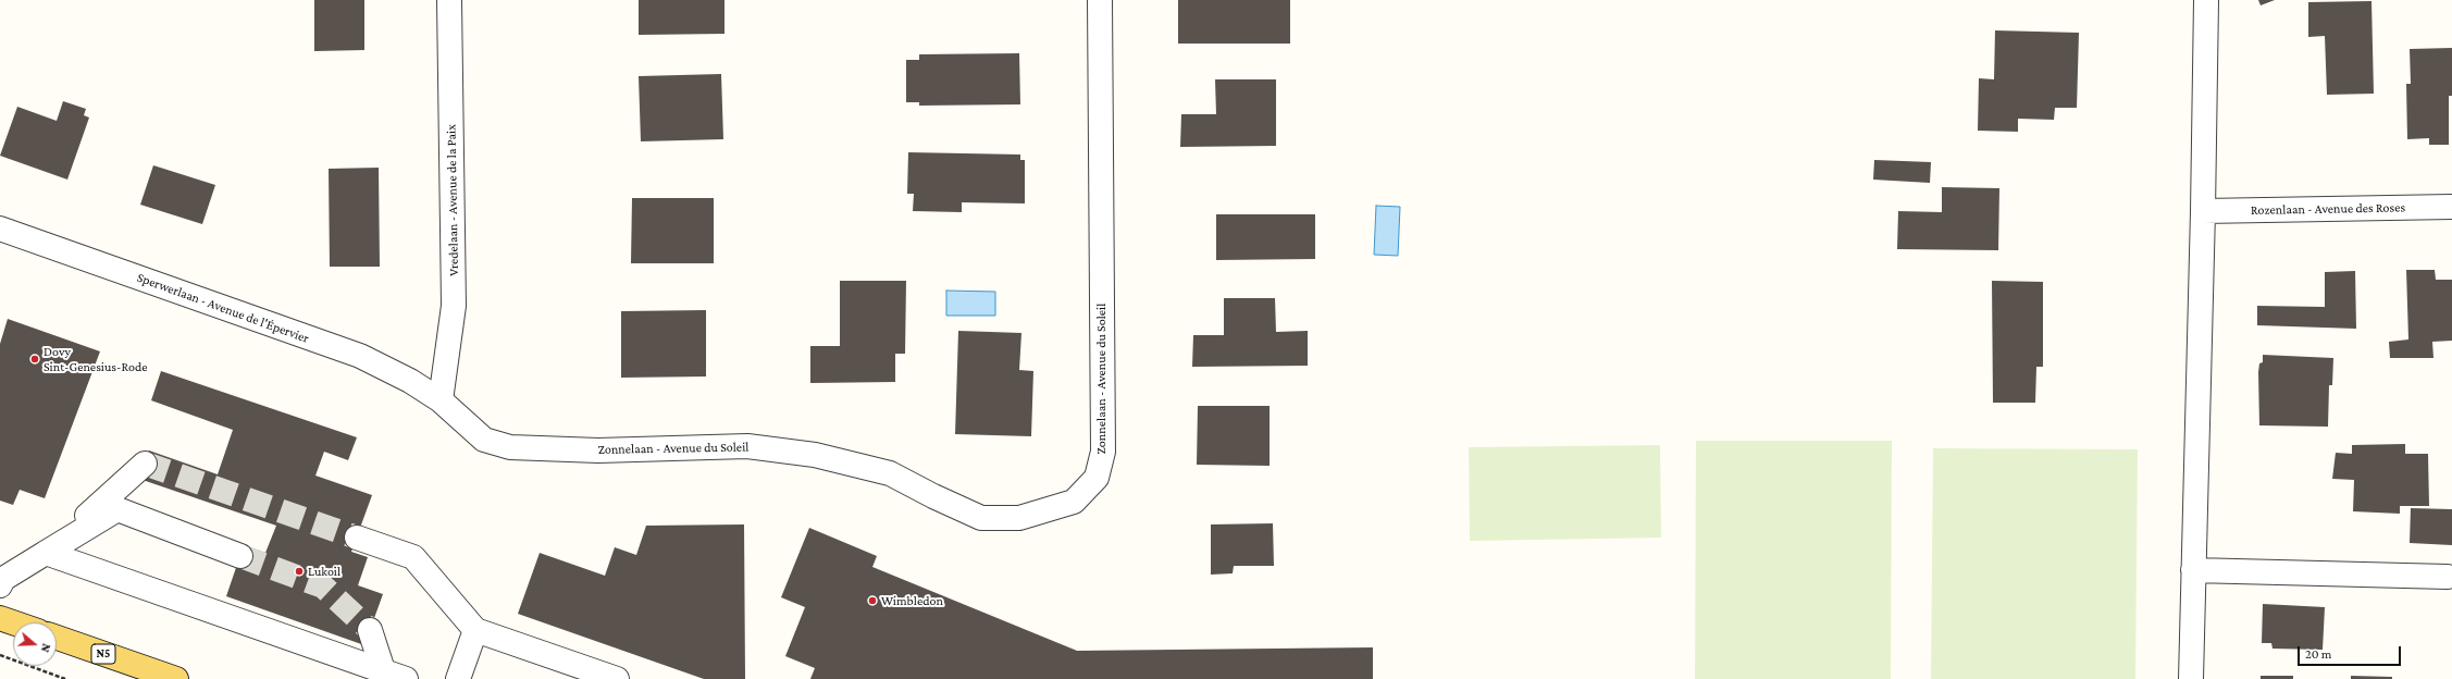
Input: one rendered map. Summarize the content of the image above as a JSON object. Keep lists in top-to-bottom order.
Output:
{
  "streets": {
    "main road": ["N5"],
    "street": [
      "Vredelaan - Avenue de la Paix",
      "Rozenlaan - Avenue des Roses",
      "Sperwerlaan - Avenue de l'Épervier",
      "Zonnelaan - Avenue du Soleil"
    ]
  },
  "crossings": [
    ["Vredelaan - Avenue de la Paix", "Sperwerlaan - Avenue de l'Épervier"],
    ["Vredelaan - Avenue de la Paix", "Zonnelaan - Avenue du Soleil"],
    ["Sperwerlaan - Avenue de l'Épervier", "Zonnelaan - Avenue du Soleil"]
  ],
  "places": ["Dovy Sint-Genesius-Rode", "Lukoil", "Wimbledon"],
  "scale_bar": "20 m",
  "north": "right"
}
